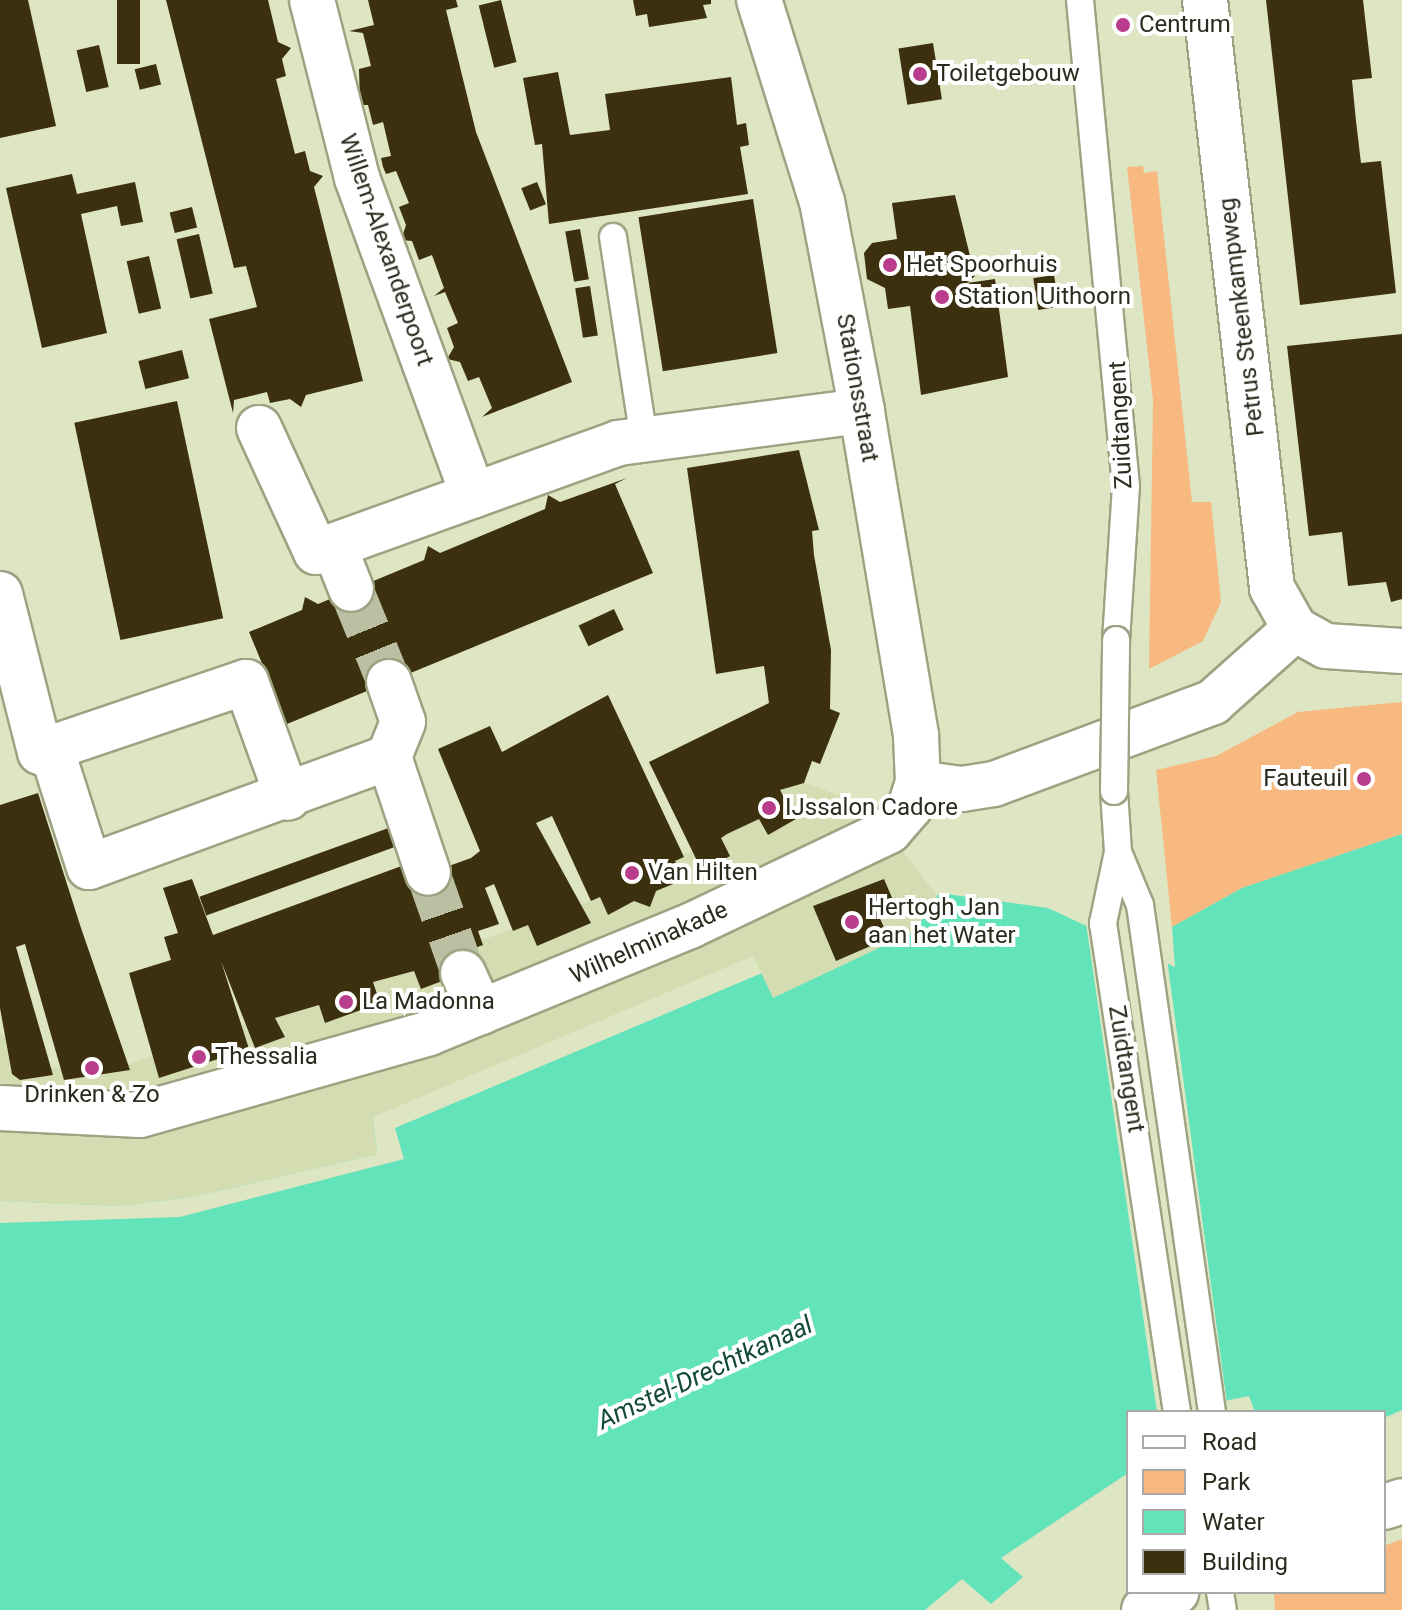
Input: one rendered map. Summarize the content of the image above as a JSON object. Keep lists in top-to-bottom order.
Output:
{
  "streets": {
    "street": [
      "Willem-Alexanderpoort",
      "Petrus Steenkampweg",
      "Stationsstraat",
      "Wilhelminakade"
    ],
    "lane": ["Zuidtangent"]
  },
  "crossings": [
    ["Stationsstraat", "Wilhelminakade"]
  ],
  "water": ["Amstel-Drechtkanaal"],
  "places": [
    "Centrum",
    "Toiletgebouw",
    "Het Spoorhuis",
    "Station Uithoorn",
    "Fauteuil",
    "IJssalon Cadore",
    "Van Hilten",
    "Hertogh Jan aan het Water",
    "La Madonna",
    "Thessalia",
    "Drinken & Zo"
  ],
  "legend": [
    "Road",
    "Park",
    "Water",
    "Building"
  ]
}
